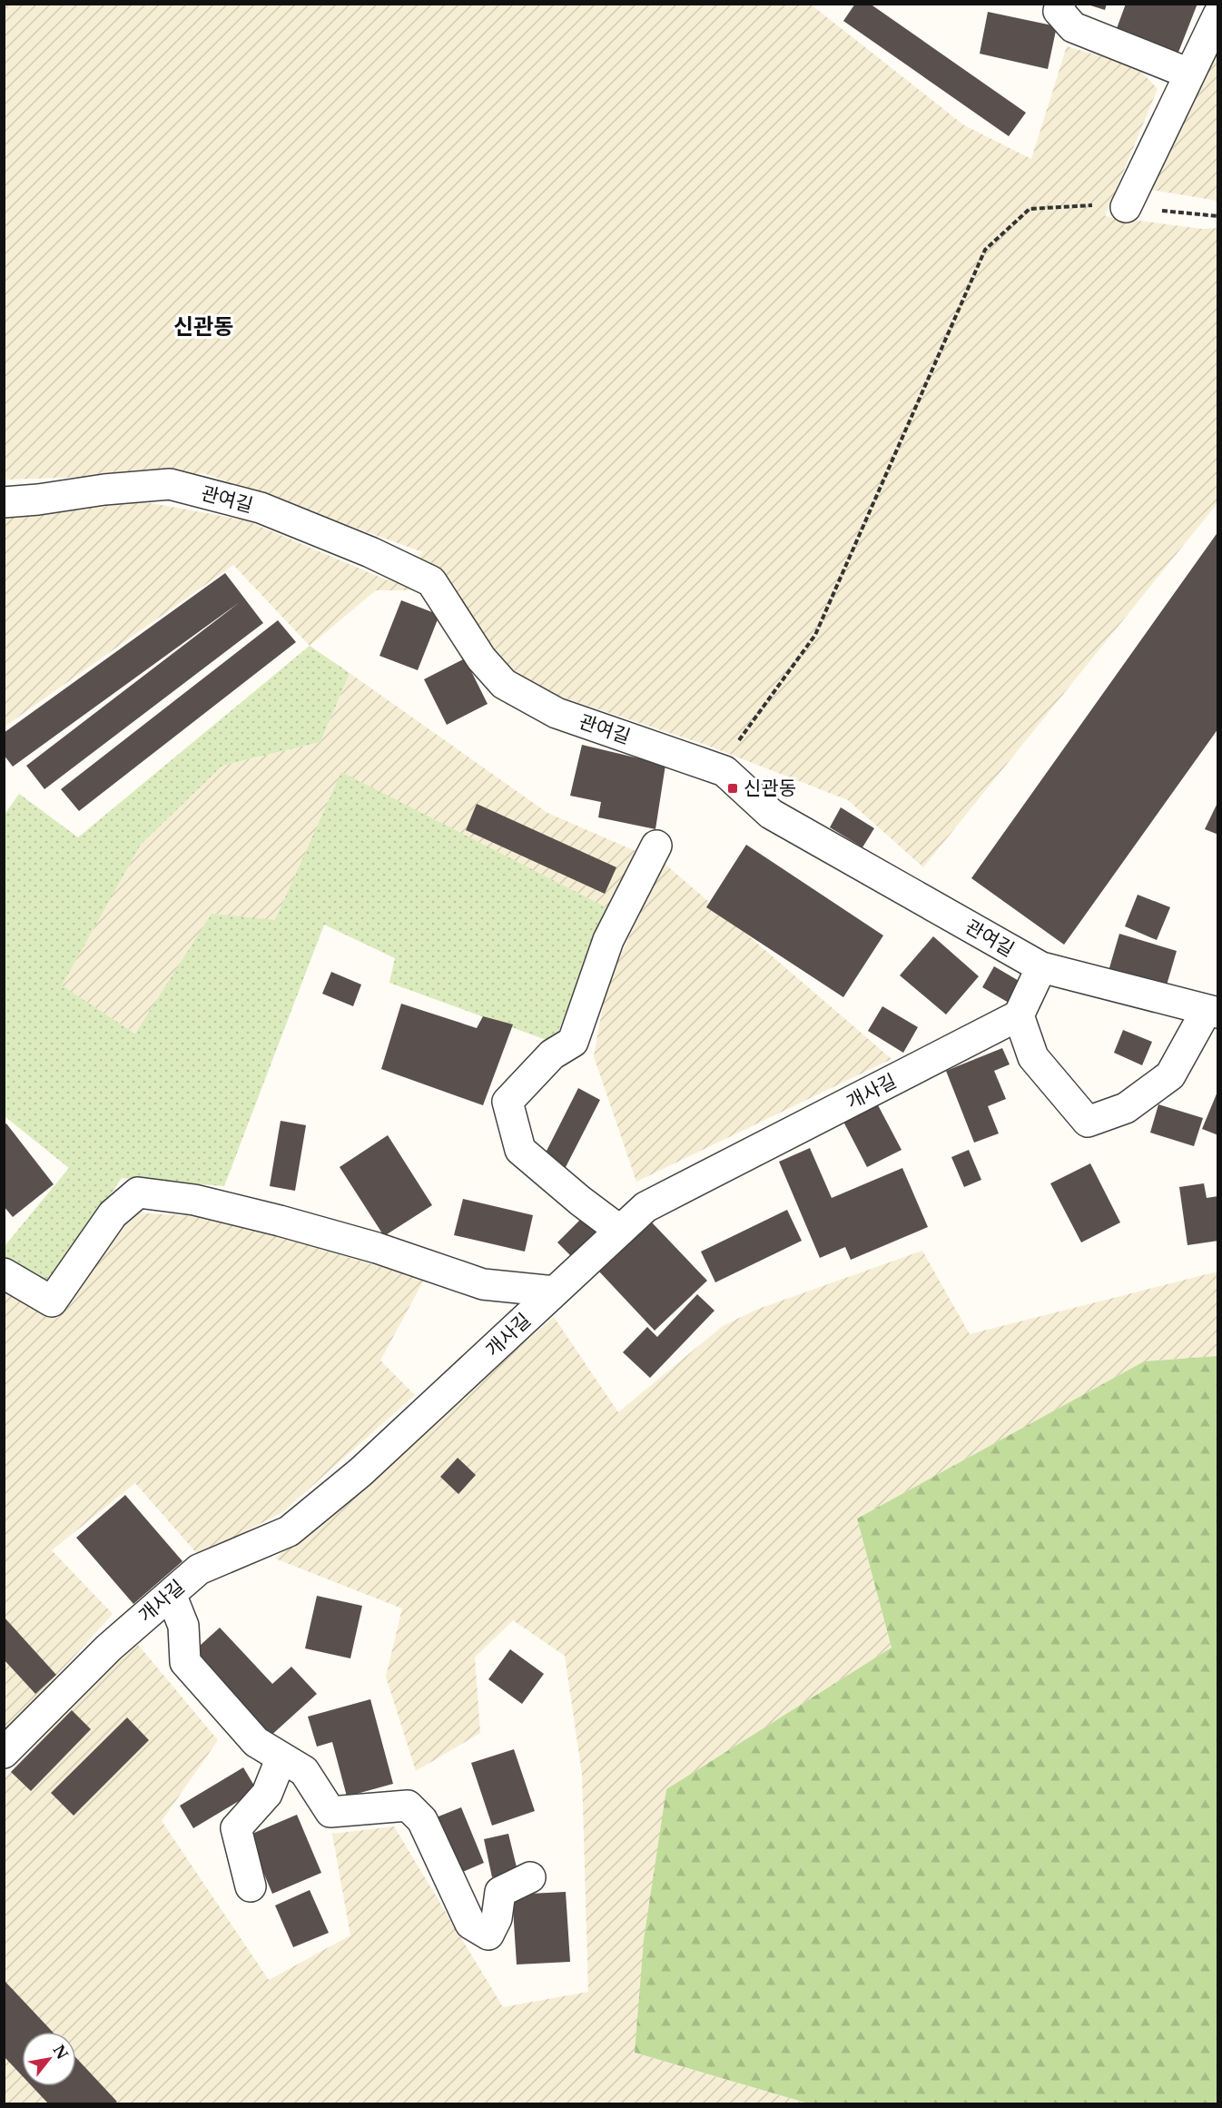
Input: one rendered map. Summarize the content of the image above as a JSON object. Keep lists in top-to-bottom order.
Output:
{
  "streets": {
    "street": ["관여길", "개사길"]
  },
  "districts": ["신관동"],
  "places": {
    "transit": ["신관동"]
  },
  "north": "top right"
}
